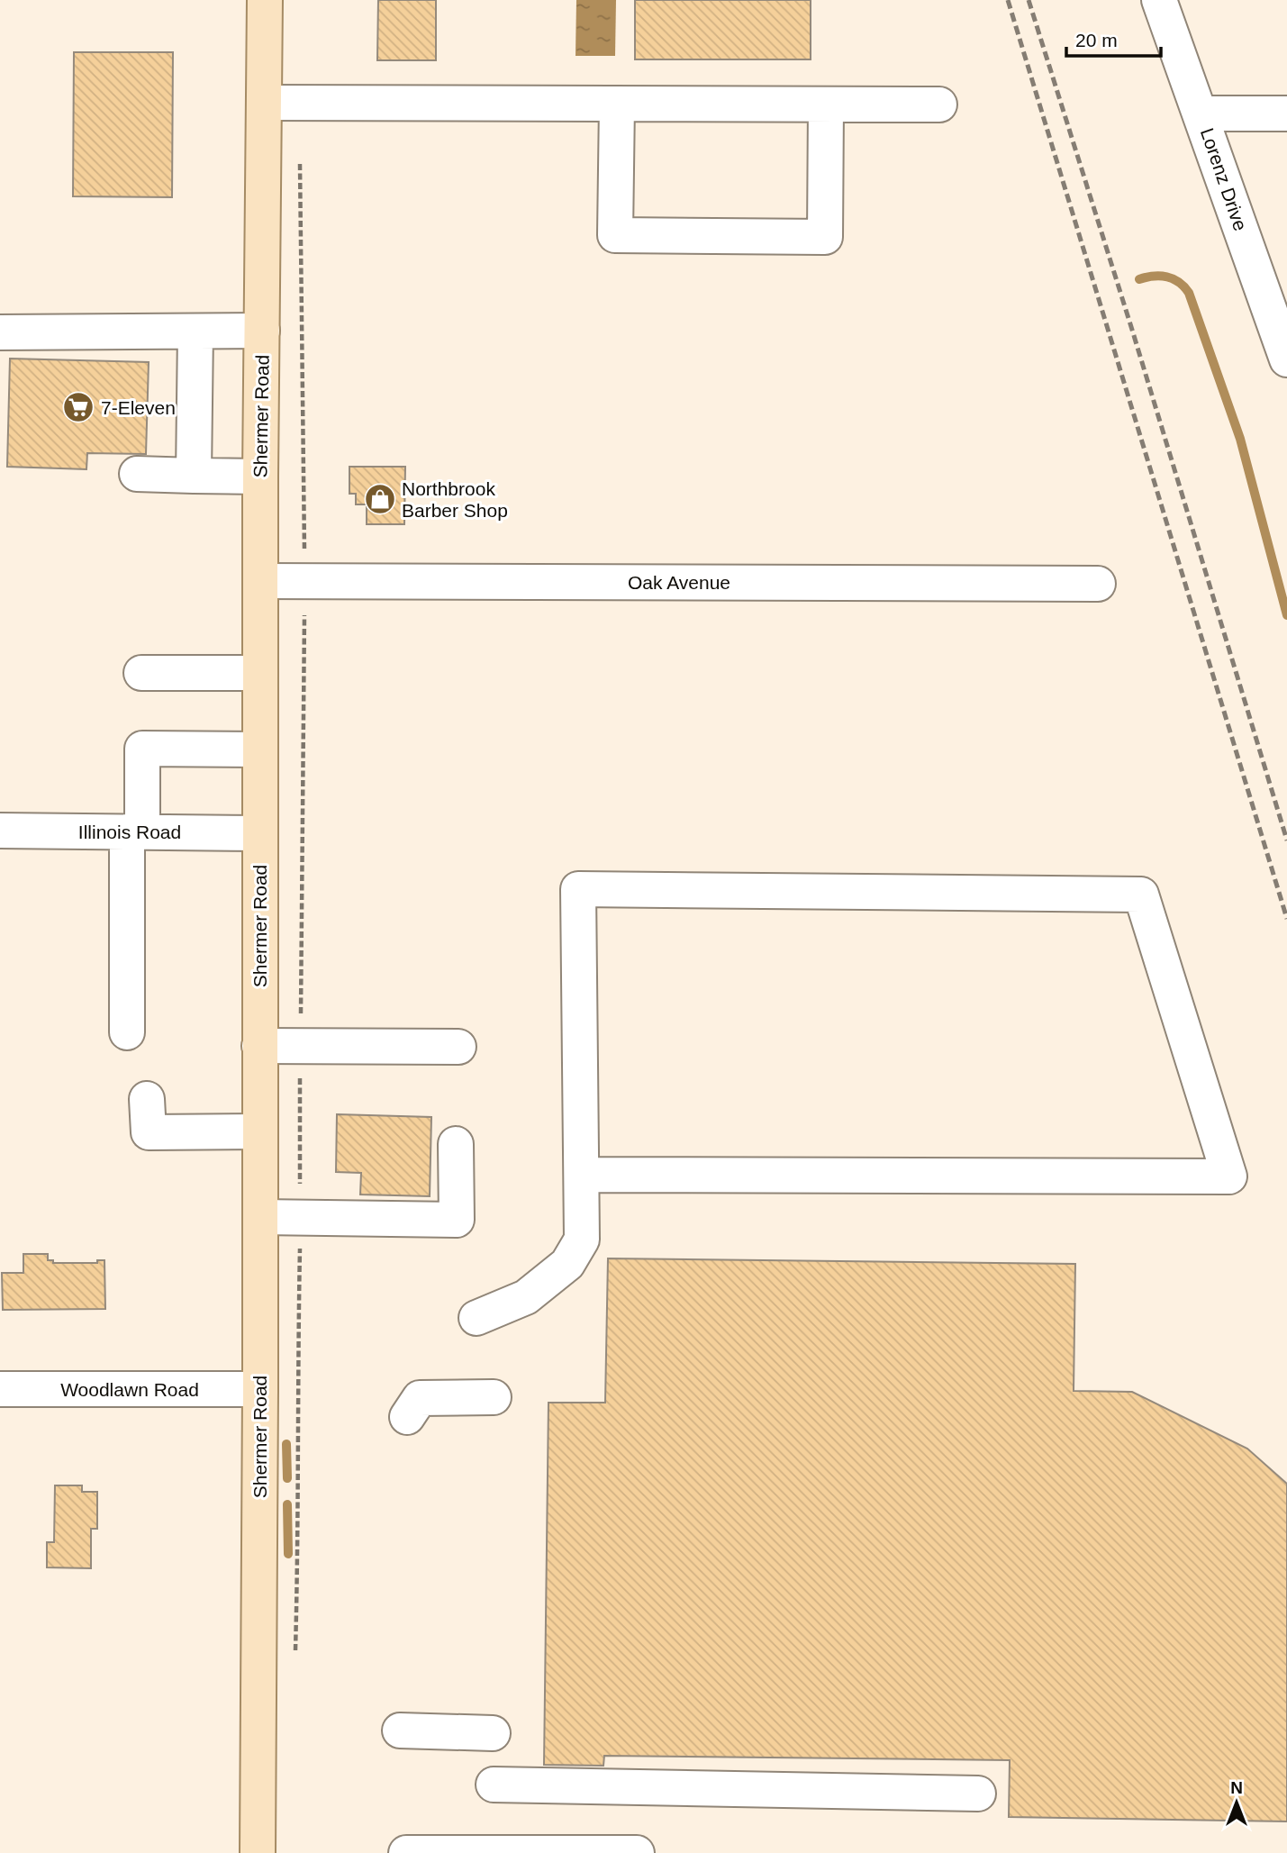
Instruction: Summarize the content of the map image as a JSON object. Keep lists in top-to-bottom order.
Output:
{
  "streets": {
    "main road": ["Shermer Road"],
    "street": [
      "Lorenz Drive",
      "Oak Avenue",
      "Illinois Road",
      "Woodlawn Road"
    ]
  },
  "crossings": [
    ["Shermer Road", "Oak Avenue"],
    ["Shermer Road", "Illinois Road"],
    ["Shermer Road", "Woodlawn Road"]
  ],
  "places": {
    "supermarket": ["7-Eleven"],
    "shop": ["Northbrook Barber Shop"]
  },
  "scale_bar": "20 m",
  "north": "top"
}
